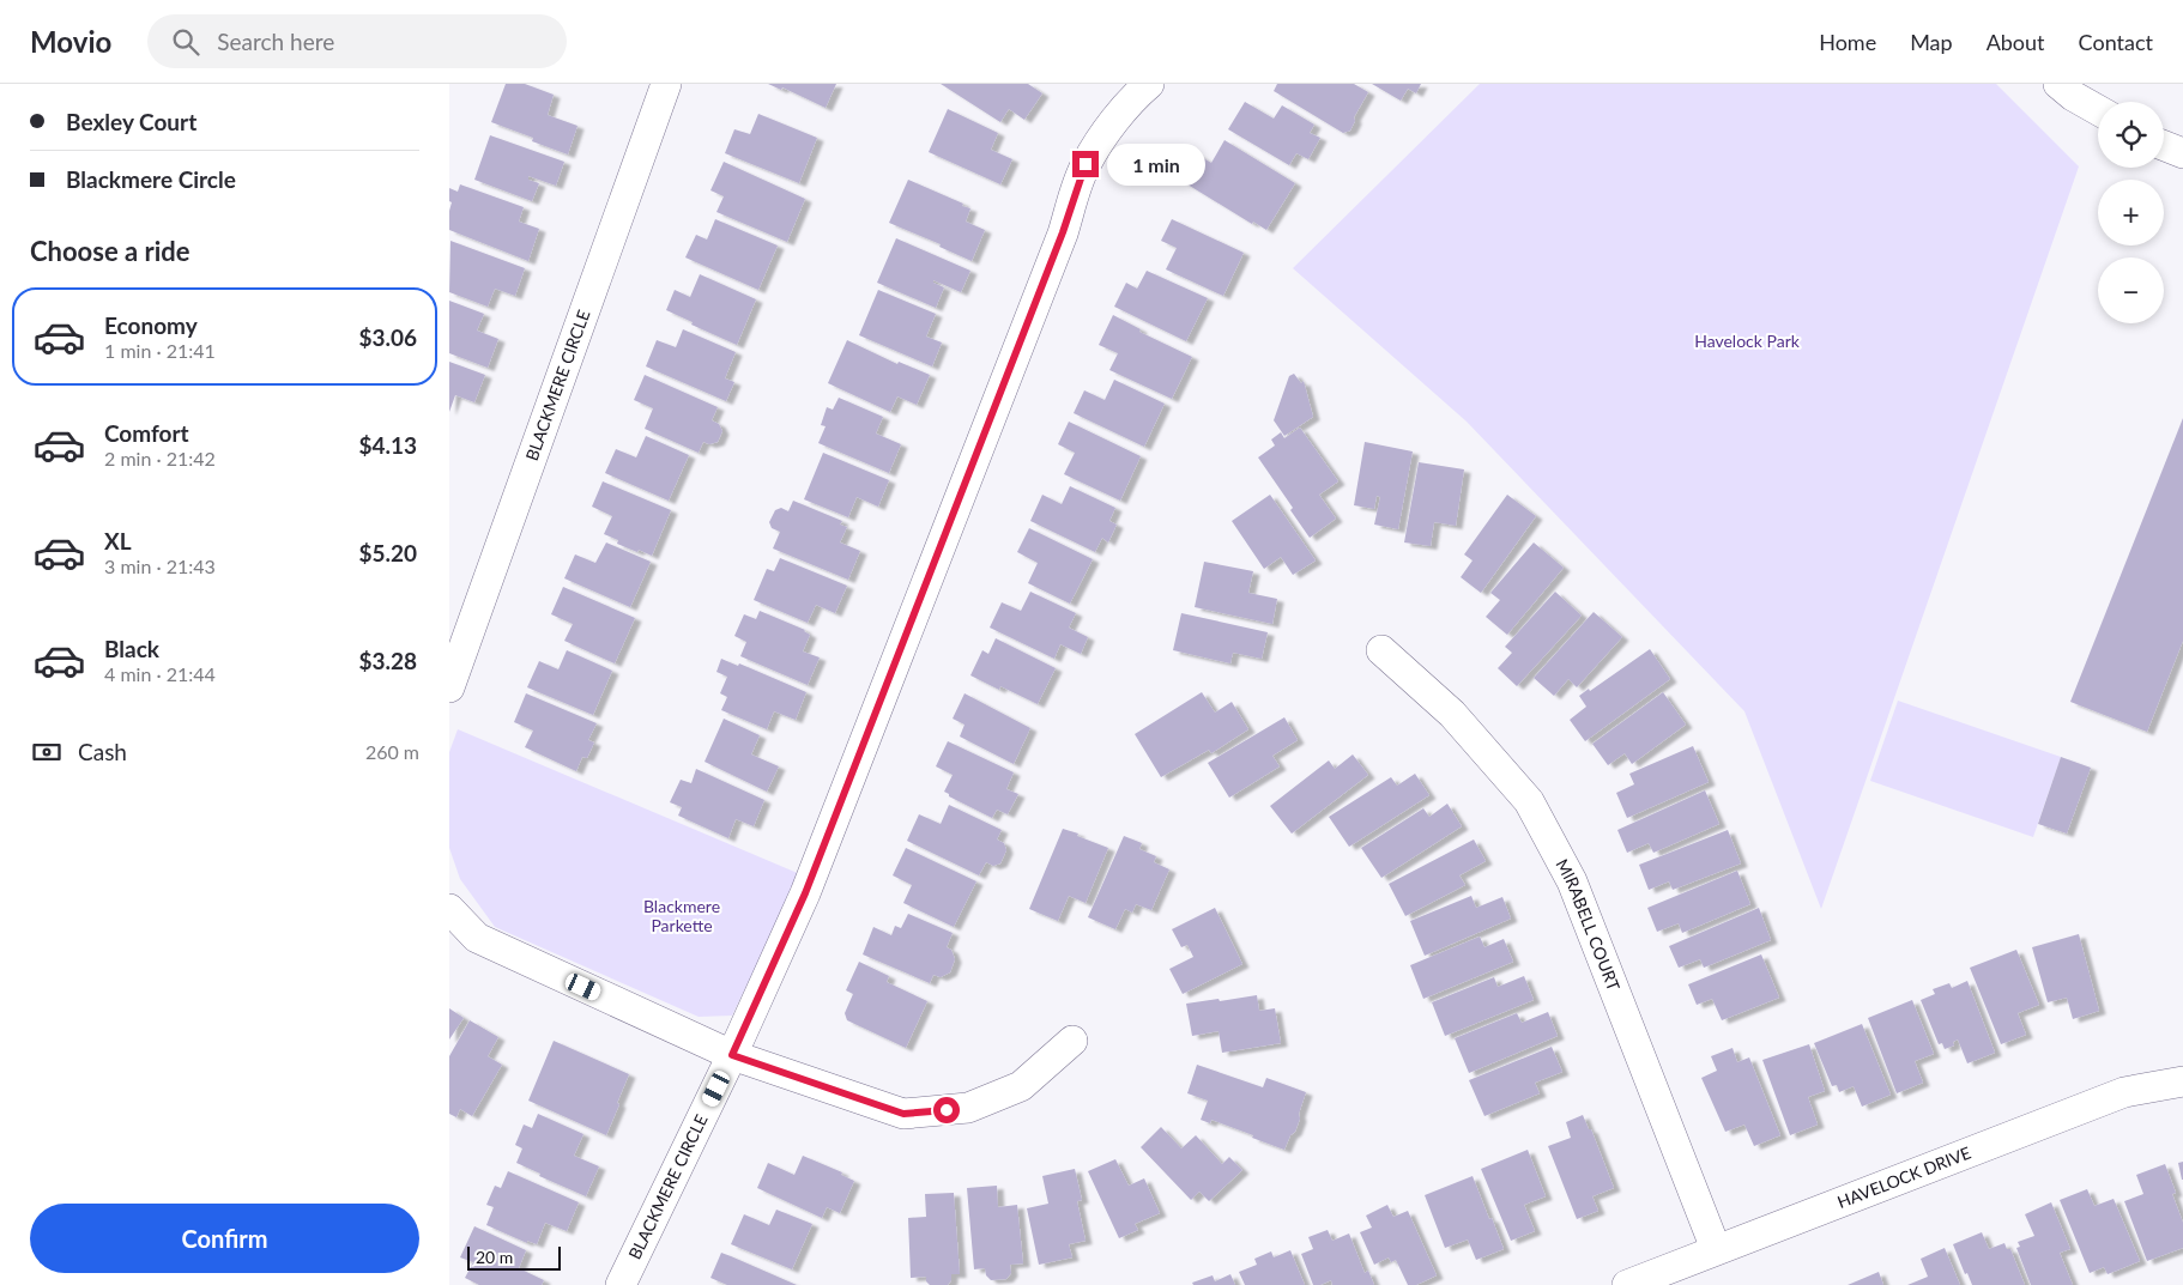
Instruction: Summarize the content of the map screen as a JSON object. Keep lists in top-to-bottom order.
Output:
{
  "streets": {
    "street": ["BLACKMERE CIRCLE", "MIRABELL COURT", "HAVELOCK DRIVE"]
  },
  "crossings": [
    ["MIRABELL COURT", "HAVELOCK DRIVE"]
  ],
  "parks": ["Havelock Park", "Blackmere Parkette"],
  "scale_bar": "20 m",
  "page": {
    "header": "Movio",
    "search": "Search here",
    "nav": [
      "Home",
      "Map",
      "About",
      "Contact"
    ],
    "banner": ["Bexley Court", "Blackmere Circle"],
    "map_buttons": ["+", "−"],
    "bubble": "1 min",
    "heading": "Choose a ride",
    "list": [
      {
        "name": "Economy",
        "note": "1 min · 21:41",
        "value": "$3.06"
      },
      {
        "name": "Comfort",
        "note": "2 min · 21:42",
        "value": "$4.13"
      },
      {
        "name": "XL",
        "note": "3 min · 21:43",
        "value": "$5.20"
      },
      {
        "name": "Black",
        "note": "4 min · 21:44",
        "value": "$3.28"
      }
    ],
    "pay": ["Cash", "260 m"],
    "buttons": "Confirm",
    "scale": "20 m"
  }
}
